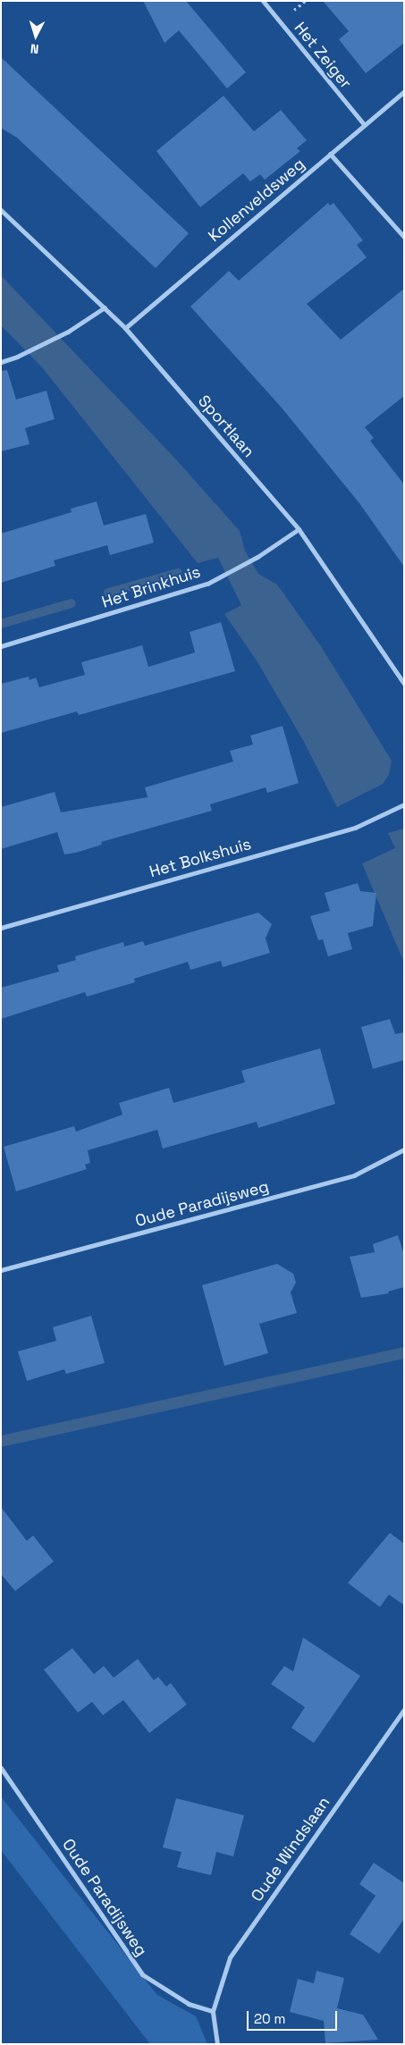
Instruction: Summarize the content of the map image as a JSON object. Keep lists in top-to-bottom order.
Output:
{
  "streets": {
    "street": [
      "Het Zeiger",
      "Kollenveldsweg",
      "Sportlaan",
      "Het Brinkhuis",
      "Het Bolkshuis",
      "Oude Paradijsweg",
      "Oude Windslaan"
    ]
  },
  "crossings": [
    ["Het Zeiger", "Kollenveldsweg"],
    ["Kollenveldsweg", "Sportlaan"],
    ["Sportlaan", "Het Brinkhuis"],
    ["Oude Paradijsweg", "Oude Windslaan"]
  ],
  "scale_bar": "20 m",
  "north": "bottom"
}
